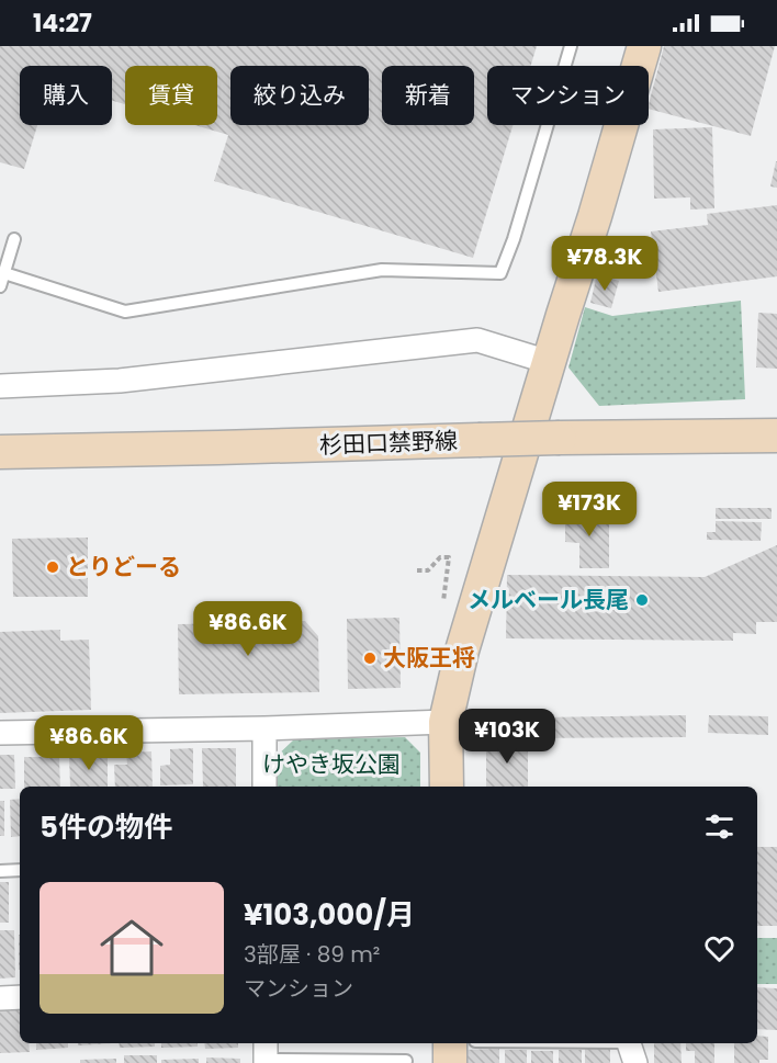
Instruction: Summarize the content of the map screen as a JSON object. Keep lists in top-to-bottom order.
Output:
{
  "streets": {
    "street": ["杉田口禁野線"]
  },
  "parks": ["けやき坂公園"],
  "places": ["とりどーる", "メルベール長尾", "大阪王将"],
  "page": {
    "status": "14:27",
    "chip": [
      "購入",
      "賃貸",
      "絞り込み",
      "新着",
      "マンション"
    ],
    "price": [
      "¥78.3K",
      "¥173K",
      "¥86.6K",
      "¥103K",
      "¥86.6K"
    ],
    "heading": "5件の物件",
    "list": [
      {
        "name": "¥103,000/月",
        "note": "3部屋 · 89 m² · マンション"
      }
    ]
  }
}
